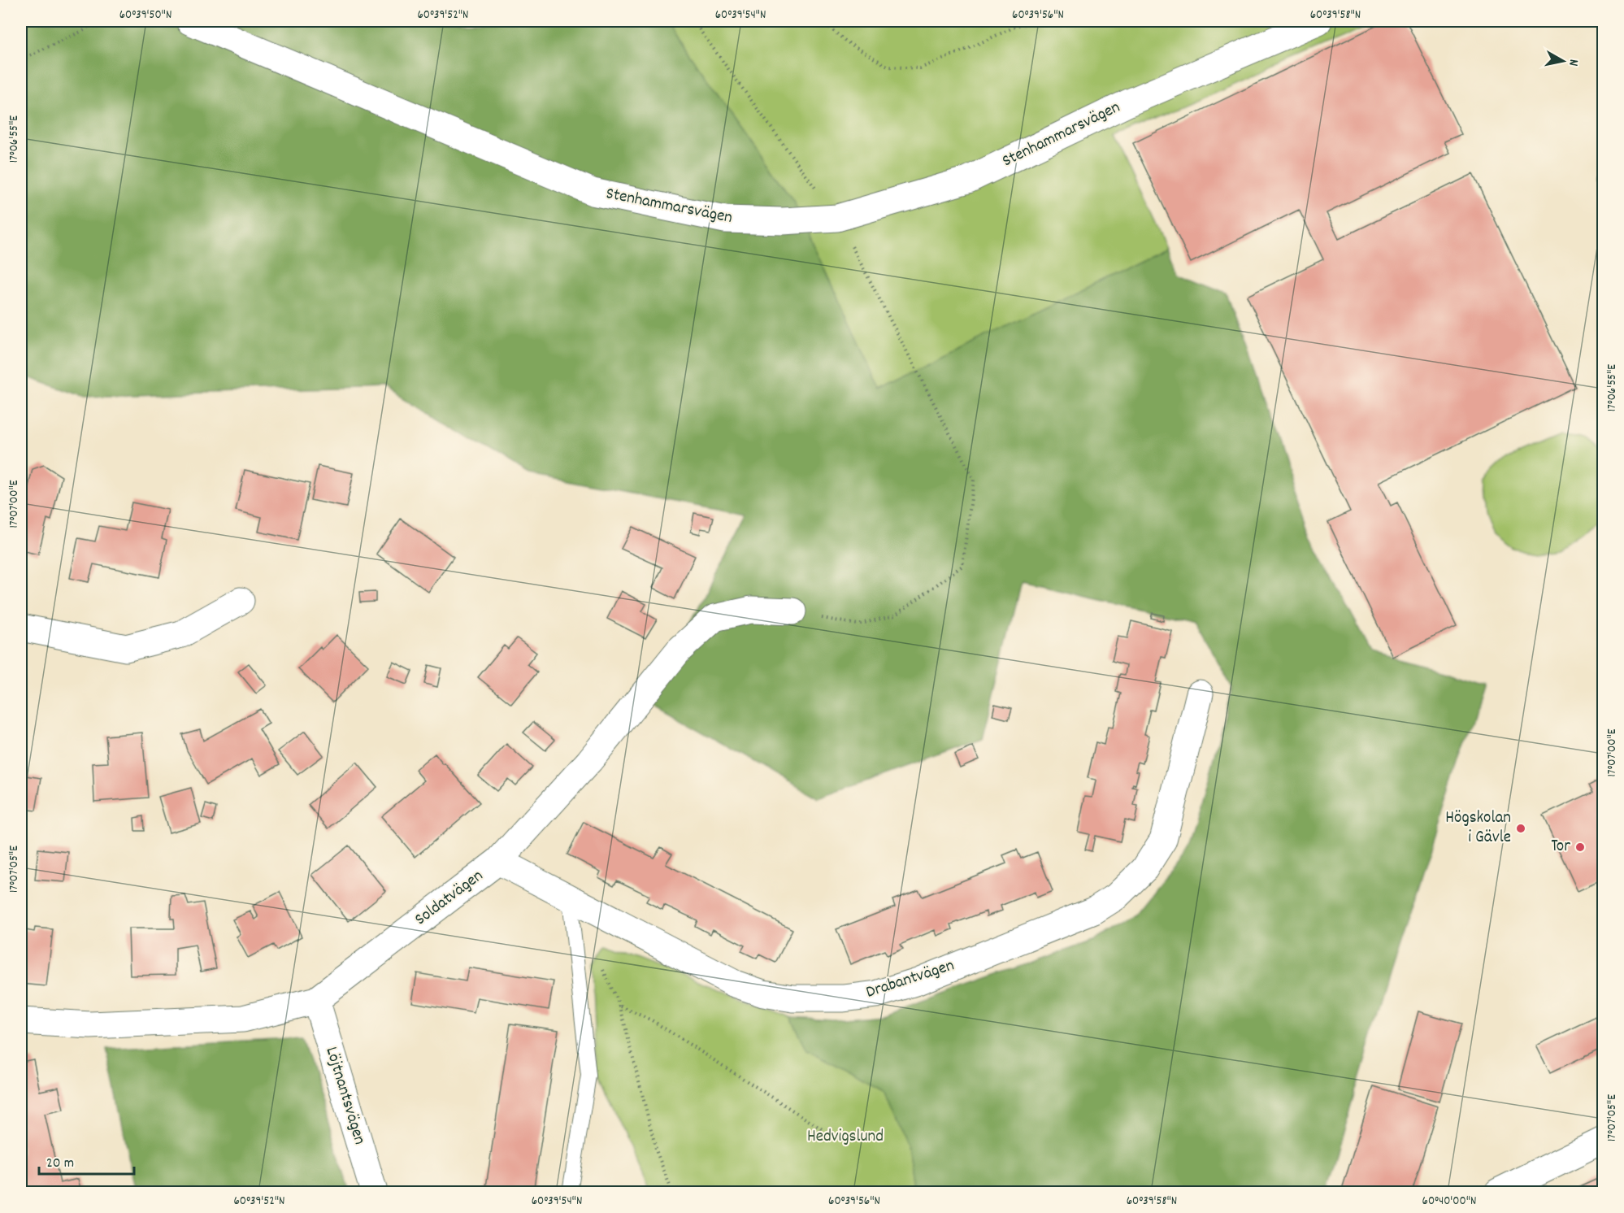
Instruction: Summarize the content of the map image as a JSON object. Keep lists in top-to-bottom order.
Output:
{
  "streets": {
    "street": [
      "Stenhammarsvägen",
      "Soldatvägen",
      "Drabantvägen",
      "Löjtnantsvägen"
    ]
  },
  "crossings": [
    ["Soldatvägen", "Drabantvägen"],
    ["Soldatvägen", "Löjtnantsvägen"]
  ],
  "parks": ["Hedvigslund"],
  "places": ["Högskolan i Gävle", "Tor"],
  "scale_bar": "20 m",
  "north": "right",
  "coordinates": [
    "60°39'50\"N",
    "60°39'52\"N",
    "60°39'54\"N",
    "60°39'56\"N",
    "60°39'58\"N",
    "17°06'55\"E",
    "17°07'00\"E",
    "17°07'05\"E",
    "60°40'00\"N"
  ]
}
